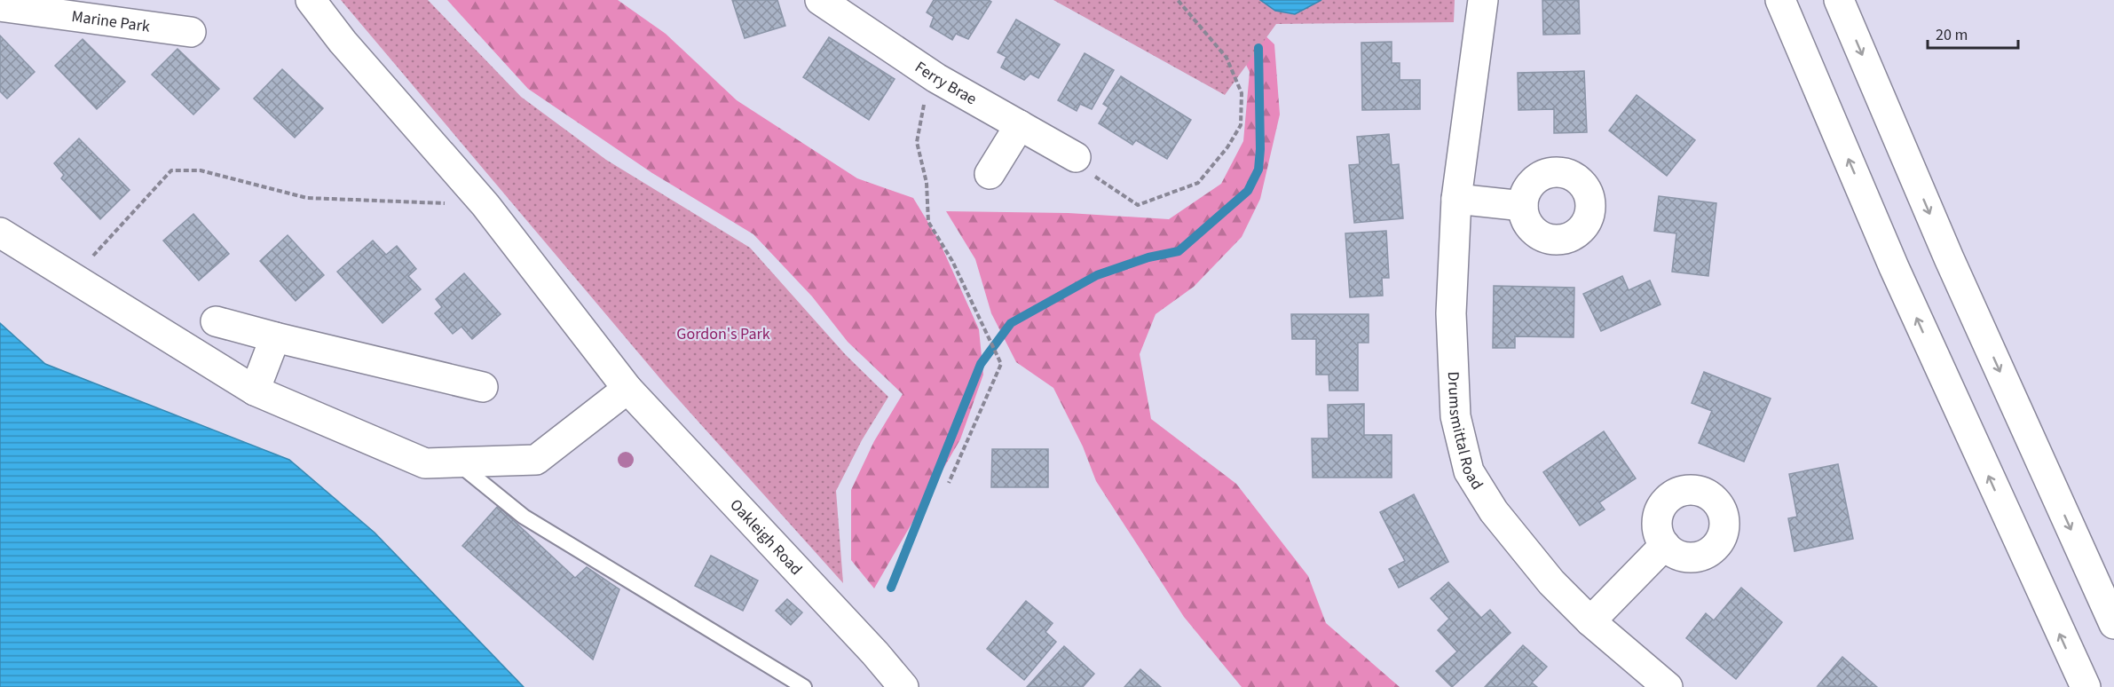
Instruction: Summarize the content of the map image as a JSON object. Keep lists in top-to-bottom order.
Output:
{
  "streets": {
    "main road": [
      "Marine Park",
      "Ferry Brae",
      "Drumsmittal Road",
      "Oakleigh Road"
    ]
  },
  "parks": ["Gordon's Park"],
  "scale_bar": "20 m"
}
